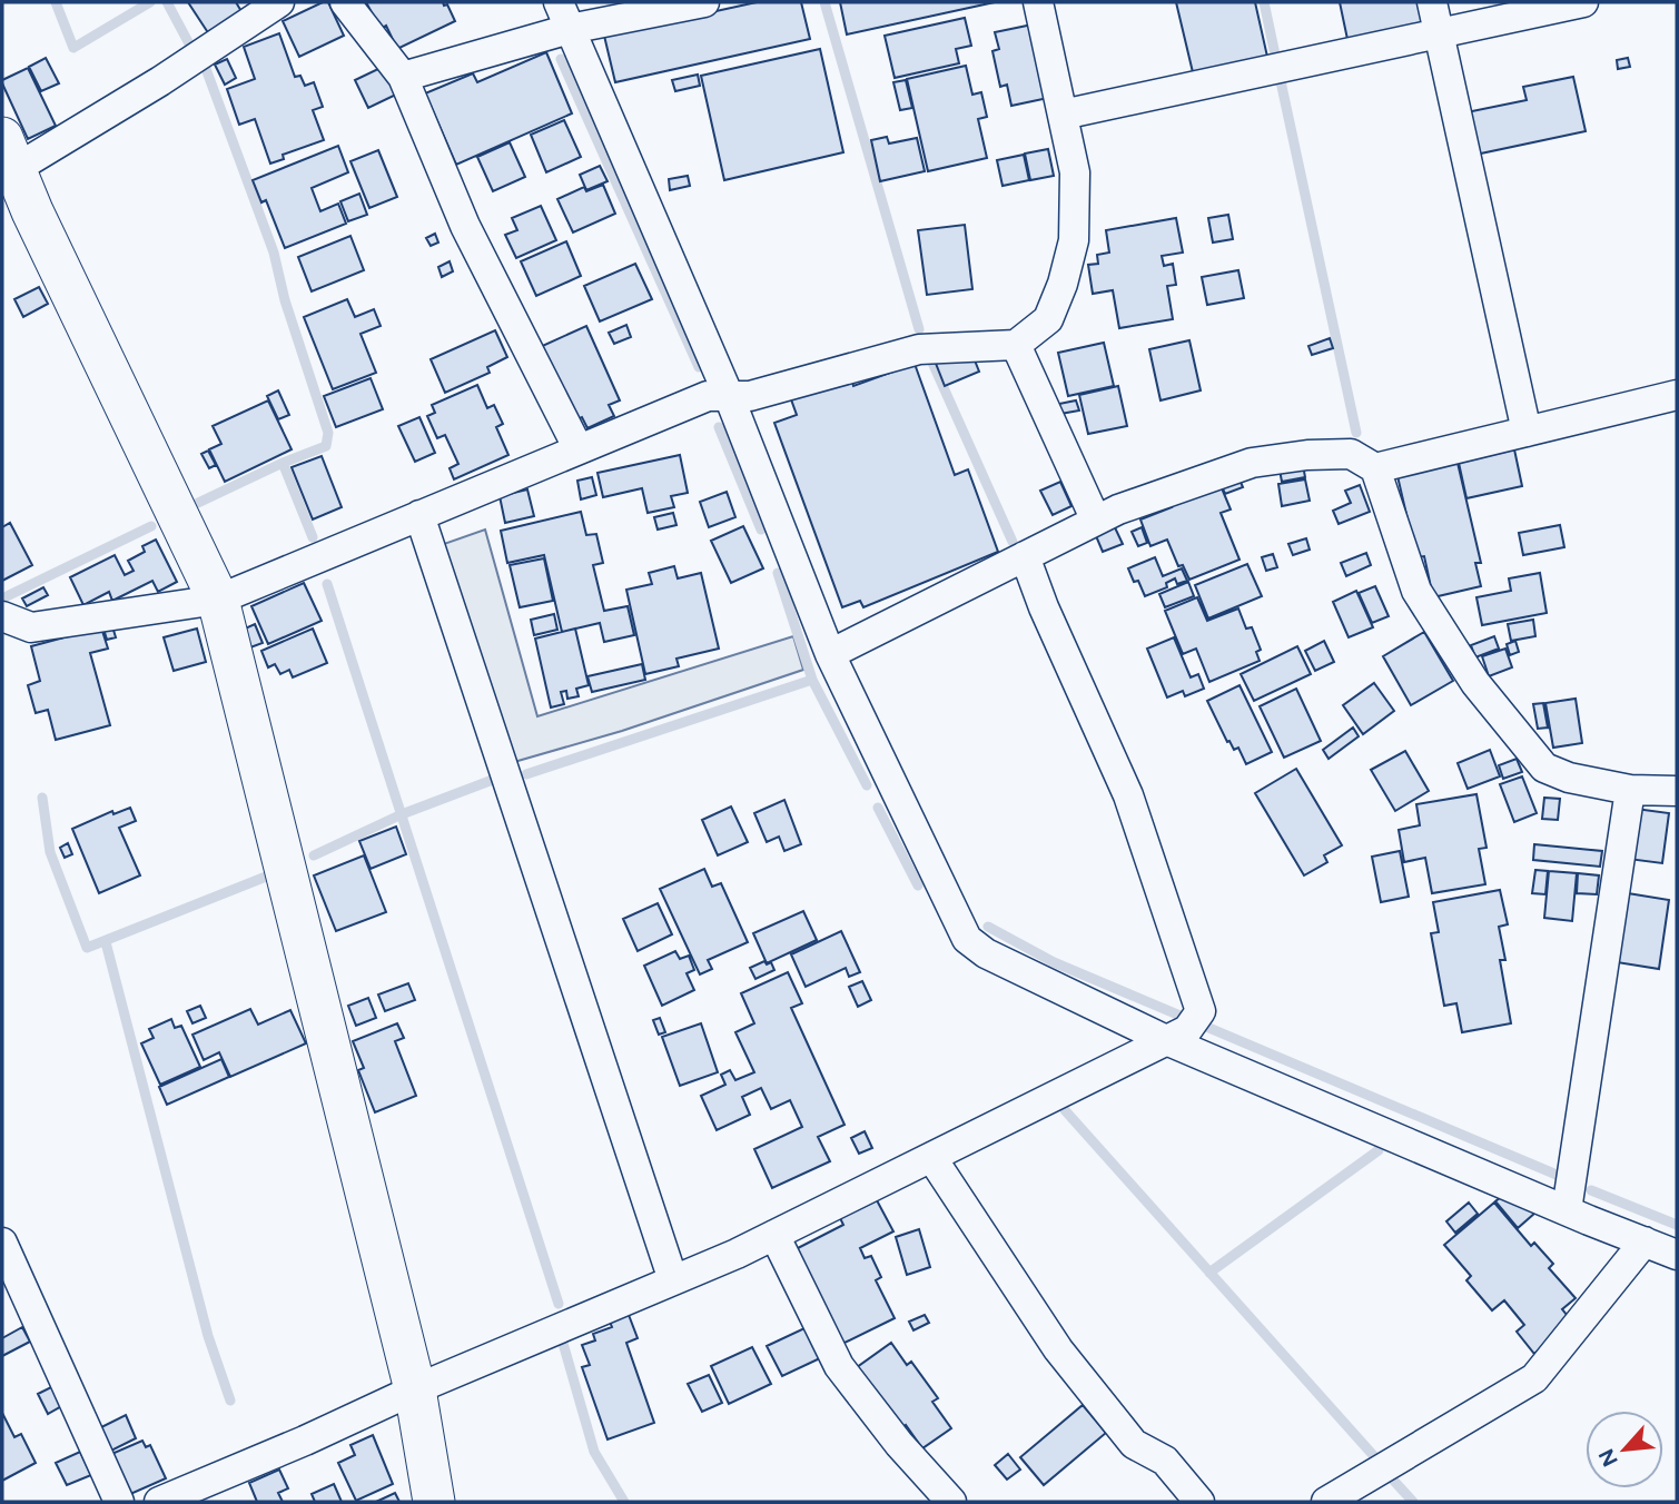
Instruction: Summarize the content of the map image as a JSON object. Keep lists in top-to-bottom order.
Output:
{
  "north": "bottom left"
}
